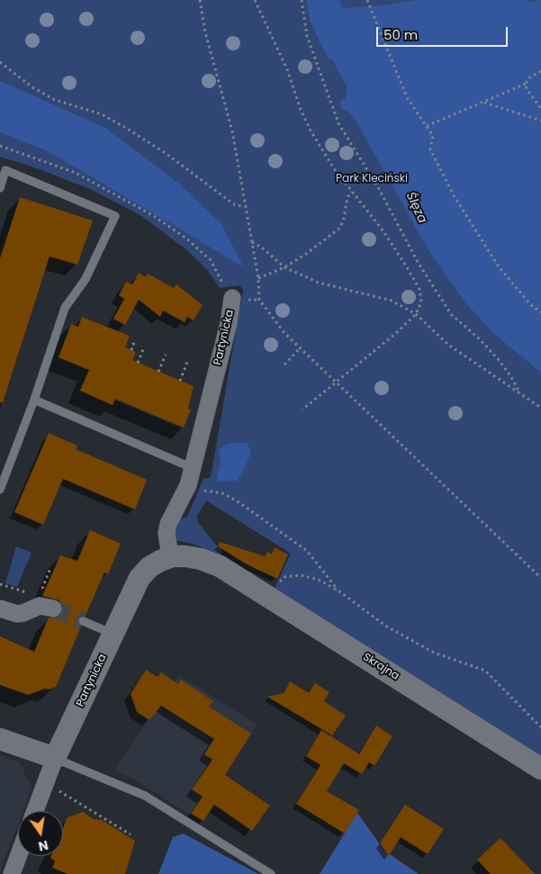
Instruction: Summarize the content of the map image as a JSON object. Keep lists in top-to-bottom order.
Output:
{
  "streets": {
    "street": ["Partynicka", "Skrajna"]
  },
  "crossings": [
    ["Partynicka", "Skrajna"]
  ],
  "water": ["Ślęza"],
  "parks": ["Park Kleciński"],
  "scale_bar": "50 m",
  "north": "bottom"
}
